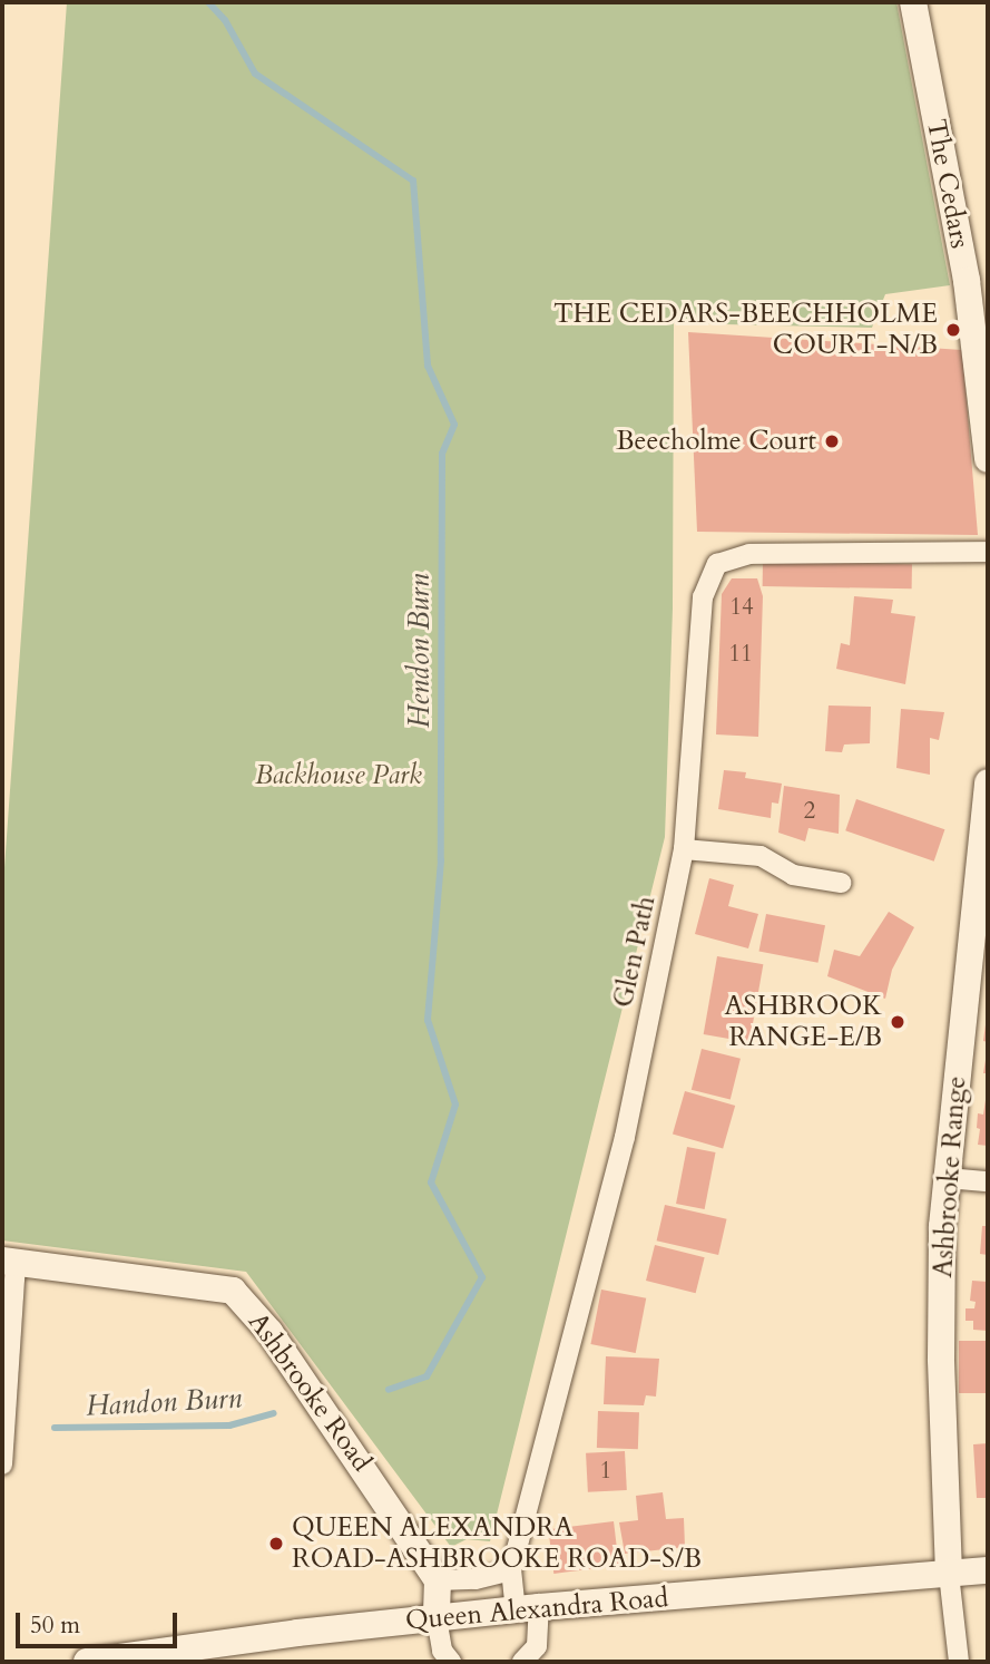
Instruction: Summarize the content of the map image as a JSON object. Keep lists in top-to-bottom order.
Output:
{
  "streets": {
    "street": [
      "The Cedars",
      "Glen Path",
      "Ashbrooke Range",
      "Ashbrooke Road",
      "Queen Alexandra Road"
    ]
  },
  "crossings": [
    ["Glen Path", "Queen Alexandra Road"],
    ["Ashbrooke Range", "Queen Alexandra Road"]
  ],
  "water": ["Hendon Burn", "Handon Burn"],
  "parks": ["Backhouse Park"],
  "places": [
    "THE CEDARS-BEECHHOLME COURT-N/B",
    "Beecholme Court",
    "ASHBROOK RANGE-E/B",
    "QUEEN ALEXANDRA ROAD-ASHBROOKE ROAD-S/B"
  ],
  "house_numbers": [
    "14",
    "11",
    "2",
    "1"
  ],
  "scale_bar": "50 m"
}
